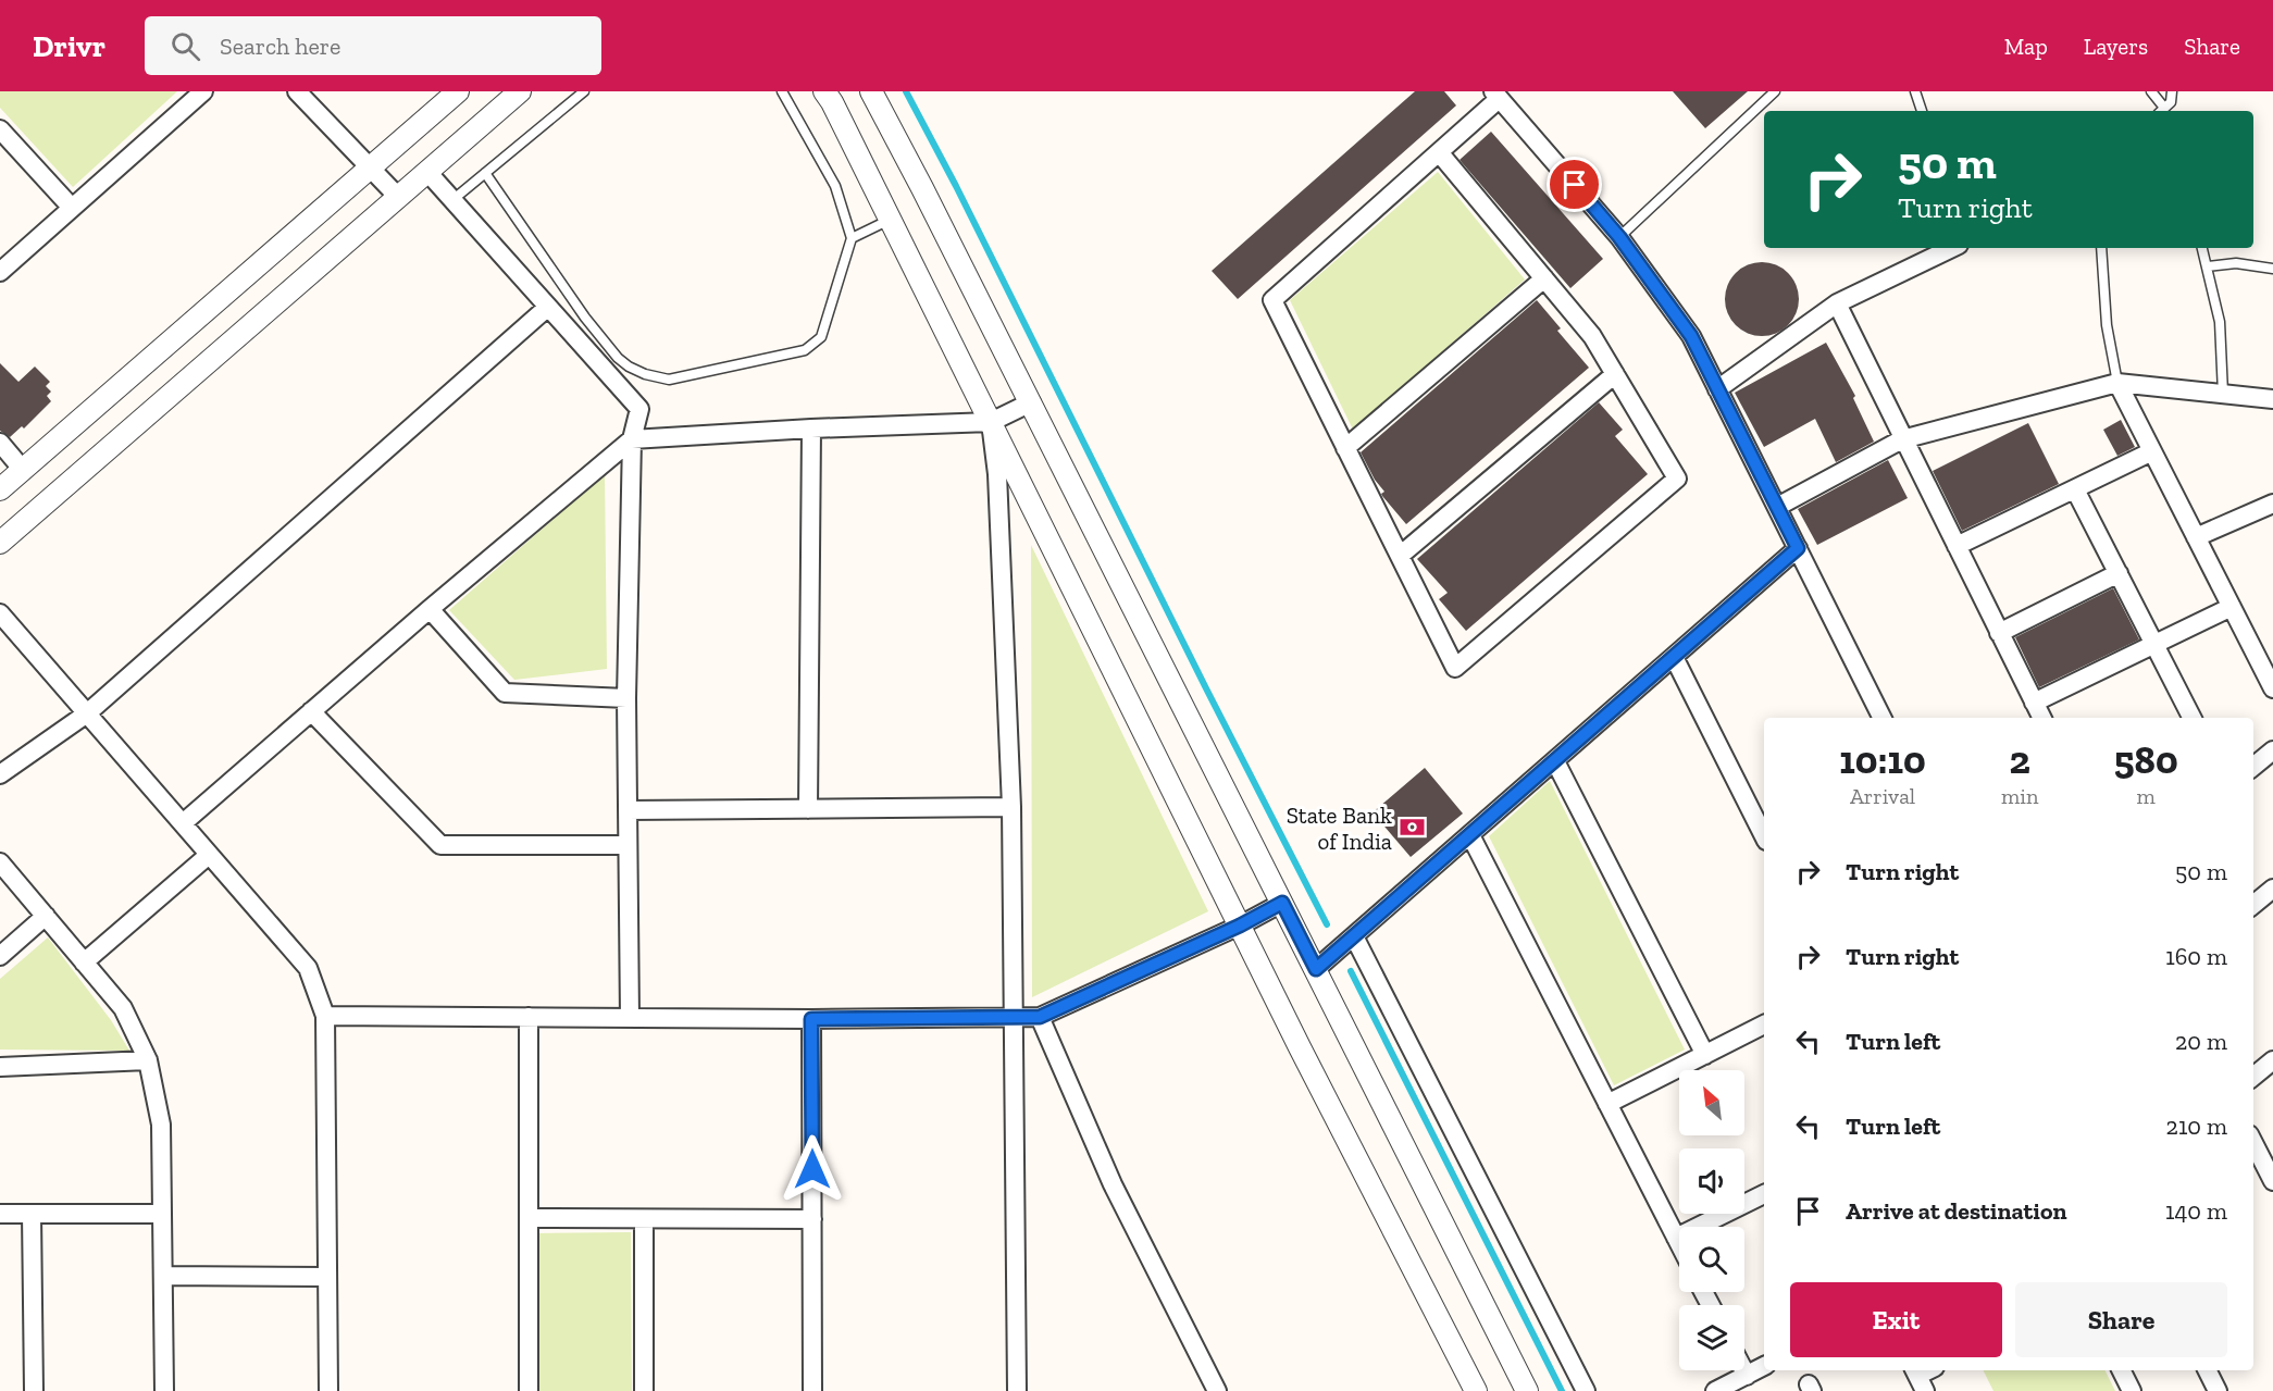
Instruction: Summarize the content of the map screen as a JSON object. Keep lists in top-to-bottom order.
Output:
{
  "places": {
    "bank": ["State Bank of India"]
  },
  "north": "top left",
  "page": {
    "header": "Drivr",
    "search": "Search here",
    "nav": ["Map", "Layers", "Share"],
    "turn": ["50 m", "Turn right"],
    "eta": [
      "10:10",
      "Arrival",
      "2",
      "min",
      "580",
      "m"
    ],
    "list": [
      {
        "name": "Turn right",
        "value": "50 m"
      },
      {
        "name": "Turn right",
        "value": "160 m"
      },
      {
        "name": "Turn left",
        "value": "20 m"
      },
      {
        "name": "Turn left",
        "value": "210 m"
      },
      {
        "name": "Arrive at destination",
        "value": "140 m"
      }
    ],
    "buttons": ["Exit", "Share"]
  }
}
